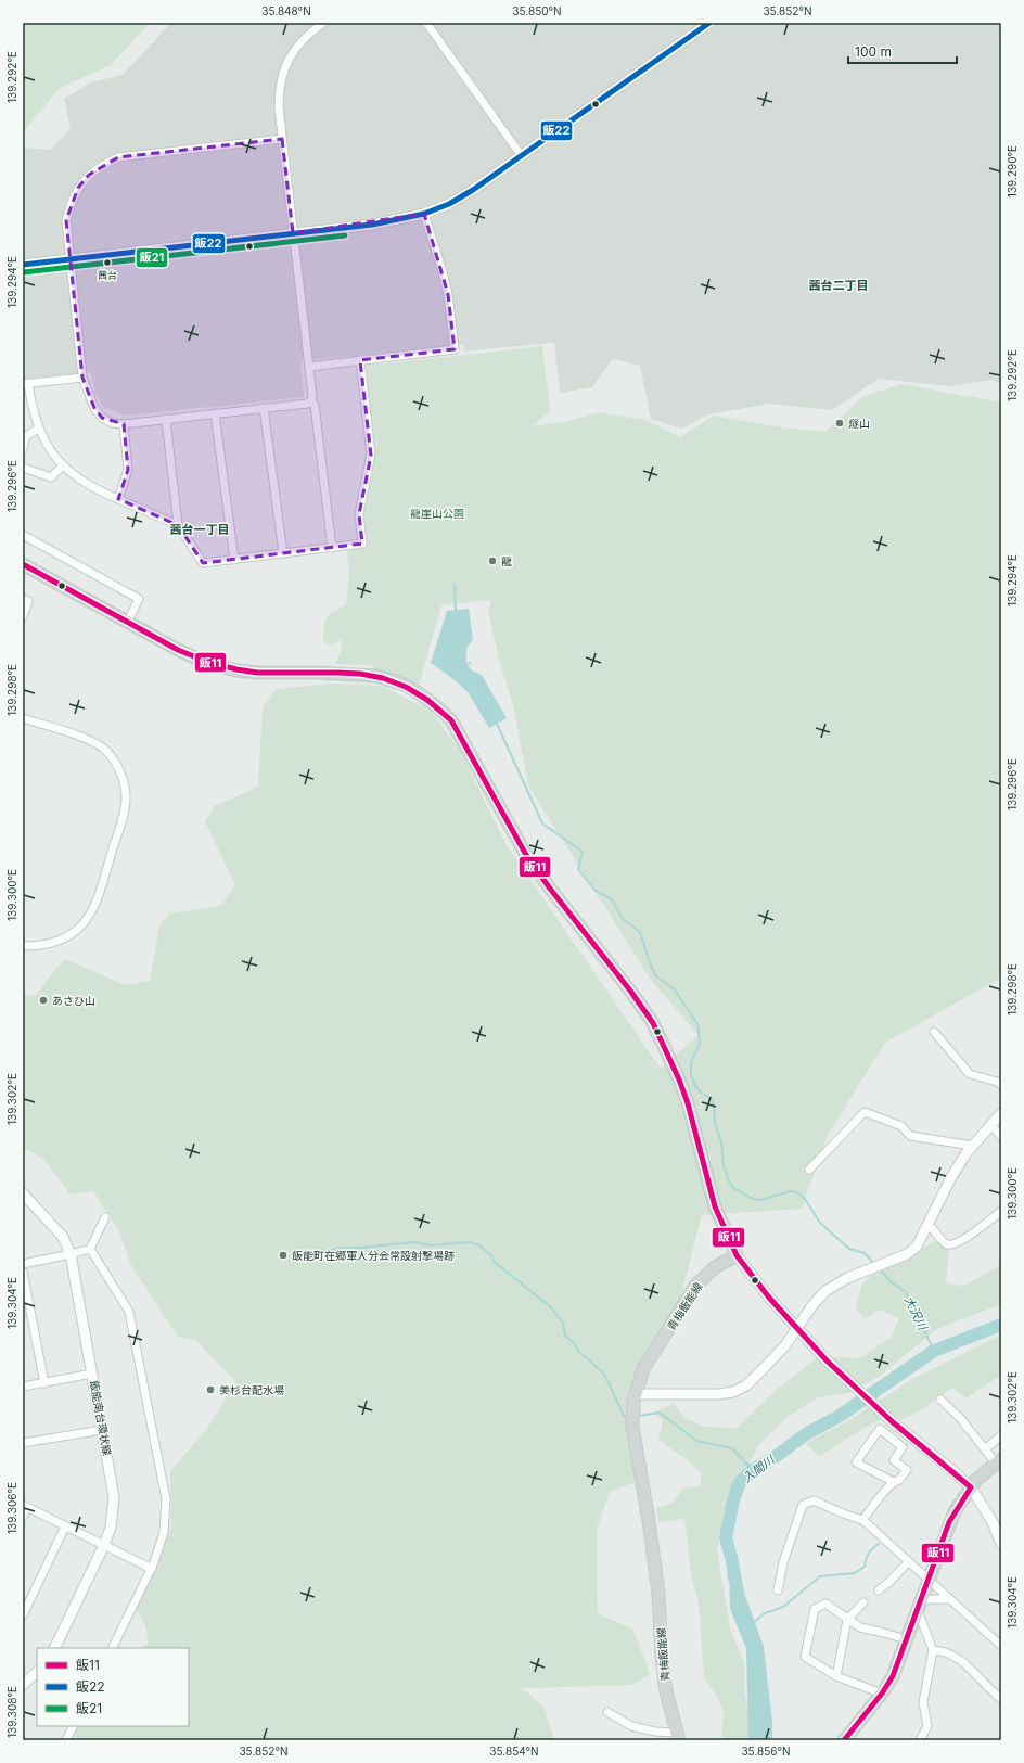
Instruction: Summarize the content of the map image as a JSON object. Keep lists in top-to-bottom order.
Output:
{
  "streets": {
    "main road": ["青梅飯能線"],
    "street": ["飯能南台環状線"]
  },
  "districts": ["茜台二丁目", "茜台一丁目"],
  "water": ["大沢川", "入間川"],
  "parks": ["龍崖山公園"],
  "places": [
    "茜台",
    "燧山",
    "龍",
    "あさひ山",
    "飯能町在郷軍人分会常設射撃場跡",
    "美杉台配水場"
  ],
  "lines": ["transit line 飯22", "transit line 飯21", "transit line 飯11"],
  "legend": ["飯11", "飯22", "飯21"],
  "scale_bar": "100 m",
  "coordinates": [
    "35.848°N",
    "35.850°N",
    "35.852°N",
    "139.292°E",
    "139.290°E",
    "139.294°E",
    "139.296°E",
    "139.298°E",
    "139.300°E",
    "139.302°E",
    "139.304°E",
    "139.306°E",
    "139.308°E",
    "35.854°N",
    "35.856°N"
  ]
}
